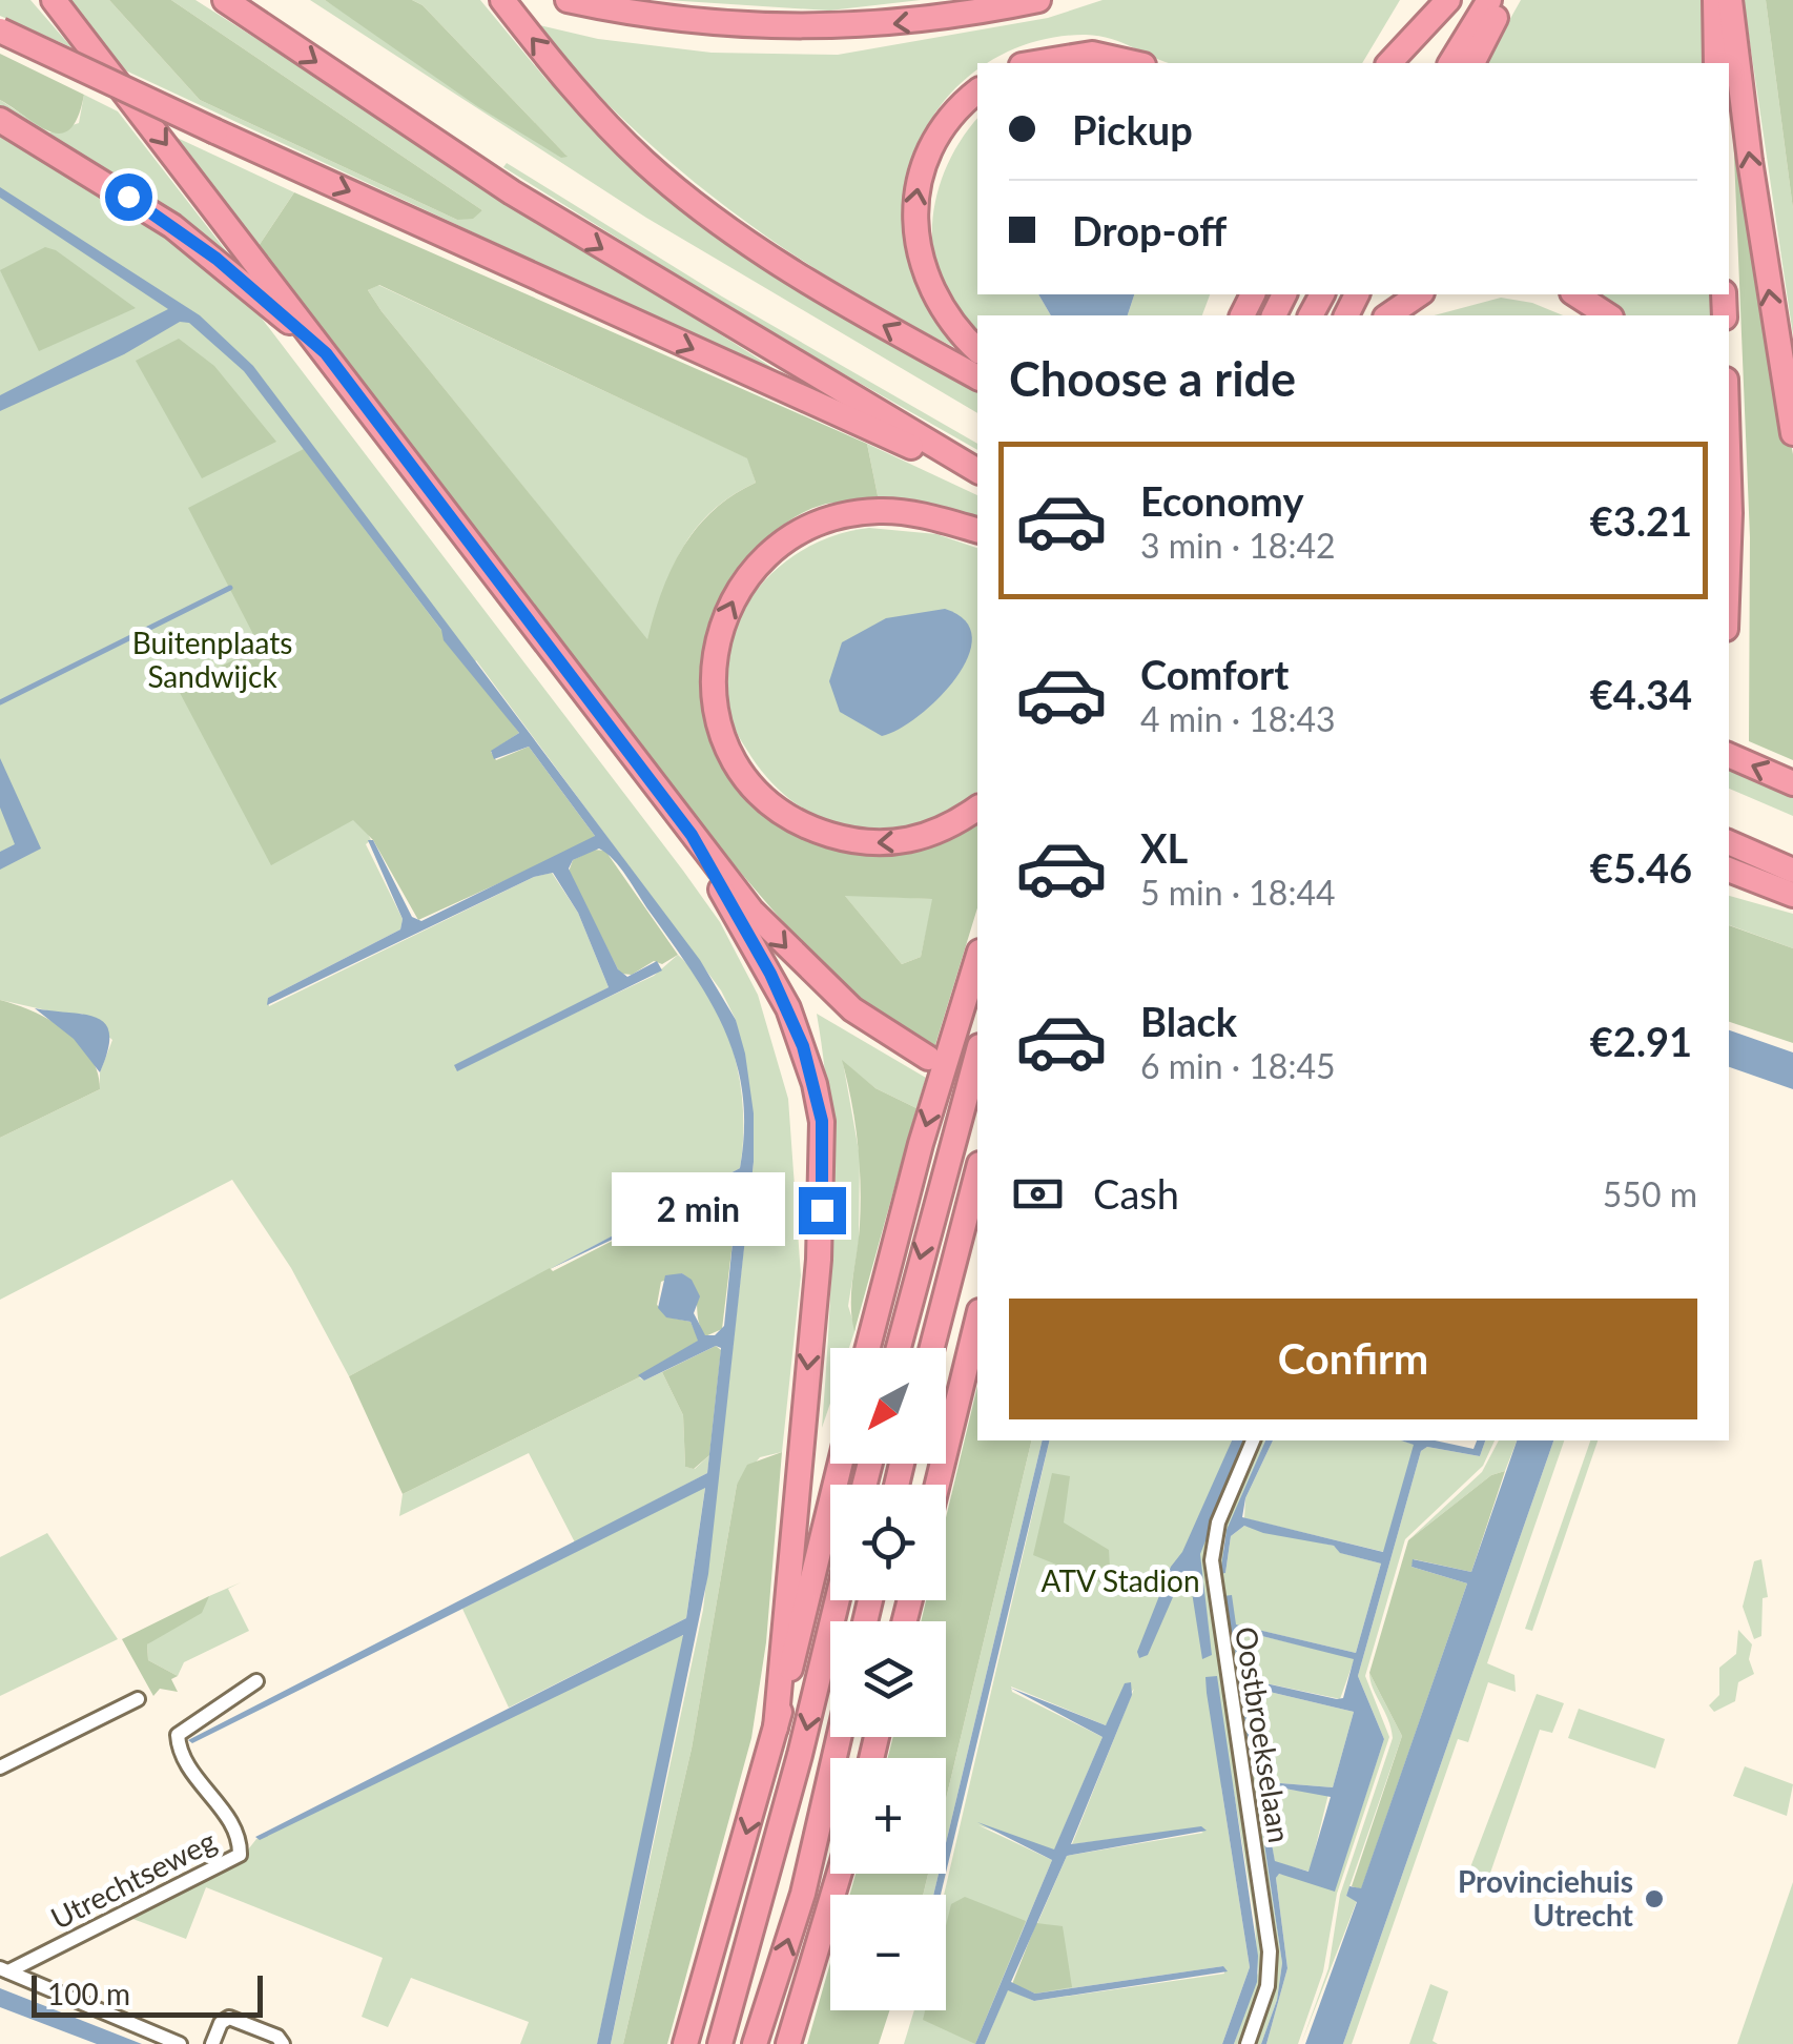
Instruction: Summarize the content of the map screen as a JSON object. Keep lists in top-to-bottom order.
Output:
{
  "streets": {
    "street": ["Oostbroekselaan", "Utrechtseweg"]
  },
  "parks": ["Buitenplaats Sandwijck", "ATV Stadion"],
  "places": ["Provinciehuis Utrecht"],
  "scale_bar": "100 m",
  "north": "bottom left",
  "page": {
    "banner": ["Pickup", "Drop-off"],
    "heading": "Choose a ride",
    "list": [
      {
        "name": "Economy",
        "note": "3 min · 18:42",
        "value": "€3.21"
      },
      {
        "name": "Comfort",
        "note": "4 min · 18:43",
        "value": "€4.34"
      },
      {
        "name": "XL",
        "note": "5 min · 18:44",
        "value": "€5.46"
      },
      {
        "name": "Black",
        "note": "6 min · 18:45",
        "value": "€2.91"
      }
    ],
    "pay": ["Cash", "550 m"],
    "bubble": "2 min",
    "buttons": "Confirm",
    "map_buttons": ["+", "−"],
    "scale": "100 m"
  }
}
